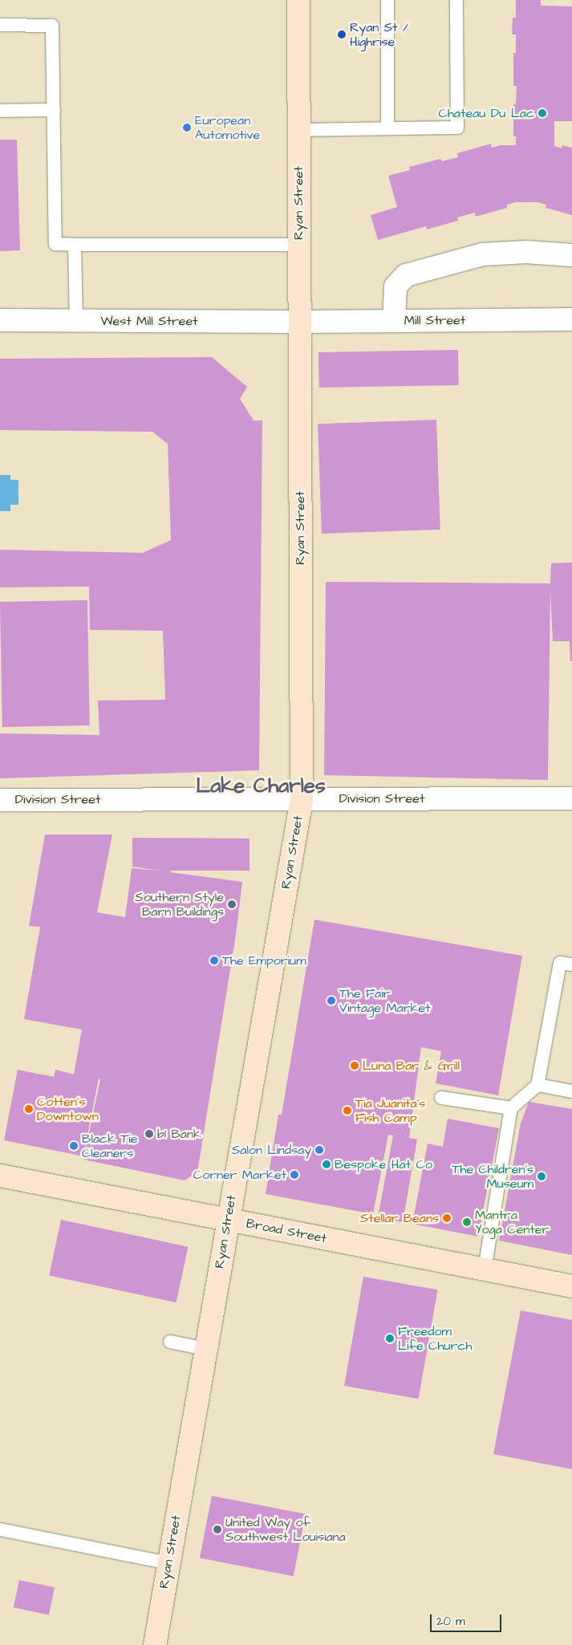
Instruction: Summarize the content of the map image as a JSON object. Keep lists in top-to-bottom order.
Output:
{
  "streets": {
    "main road": ["Ryan Street", "Broad Street"],
    "street": ["Mill Street", "West Mill Street", "Division Street"]
  },
  "crossings": [
    ["Ryan Street", "Mill Street"],
    ["Ryan Street", "West Mill Street"],
    ["Ryan Street", "Division Street"],
    ["Ryan Street", "Broad Street"],
    ["Mill Street", "West Mill Street"]
  ],
  "districts": ["Lake Charles"],
  "places": [
    "Ryan St / Highrise",
    "Chateau Du Lac",
    "European Automotive",
    "Southern Style Barn Buildings",
    "The Emporium",
    "The Fair Vintage Market",
    "Luna Bar & Grill",
    "Cotten's Downtown",
    "Tia Juanita's Fish Camp",
    "b1 Bank",
    "Black Tie Cleaners",
    "Salon Lindsay",
    "Bespoke Hat Co",
    "Corner Market",
    "The Children's Museum",
    "Stellar Beans",
    "Mantra Yoga Center",
    "Freedom Life Church",
    "United Way of Southwest Louisiana"
  ],
  "scale_bar": "20 m"
}
